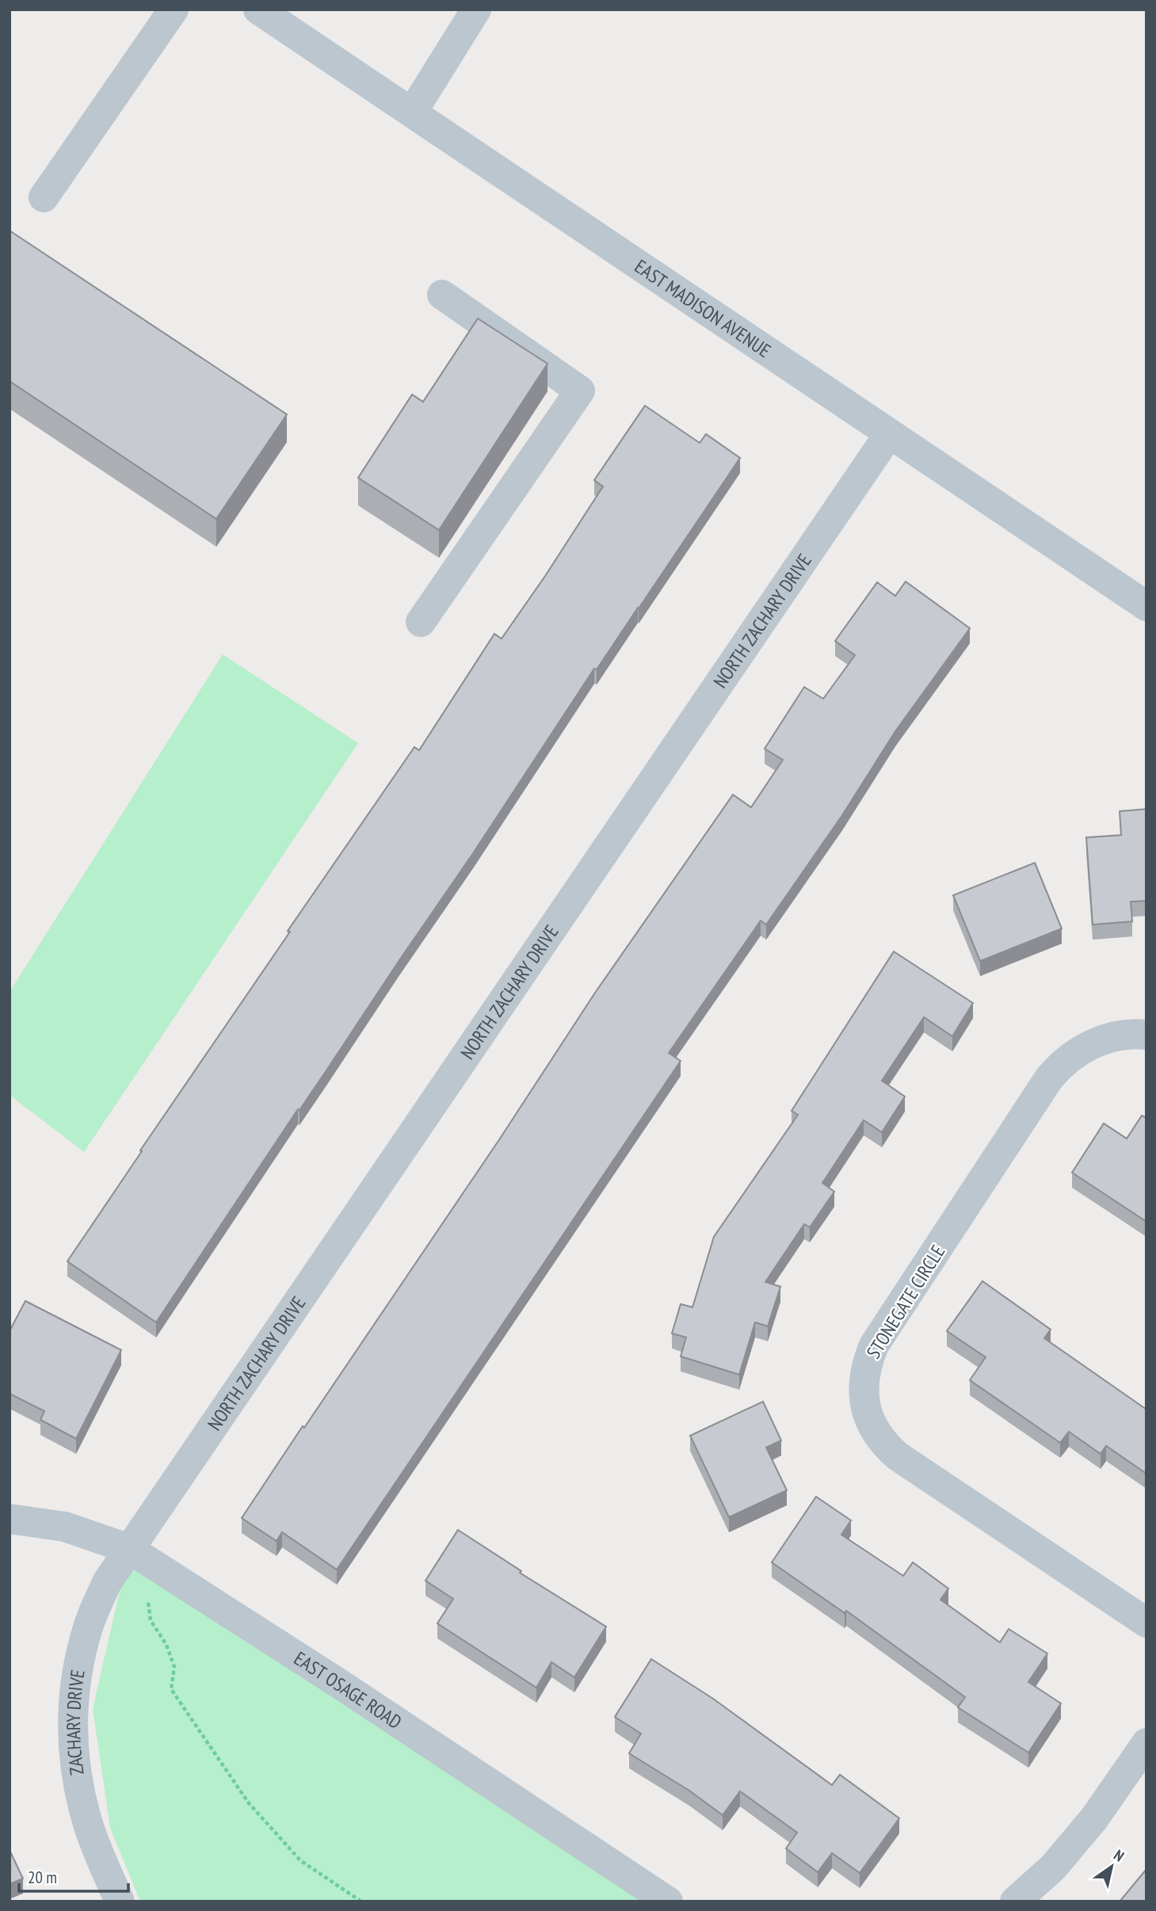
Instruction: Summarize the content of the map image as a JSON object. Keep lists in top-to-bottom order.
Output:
{
  "streets": {
    "street": [
      "EAST MADISON AVENUE",
      "NORTH ZACHARY DRIVE",
      "STONEGATE CIRCLE",
      "EAST OSAGE ROAD",
      "ZACHARY DRIVE"
    ]
  },
  "crossings": [
    ["EAST MADISON AVENUE", "NORTH ZACHARY DRIVE"],
    ["NORTH ZACHARY DRIVE", "EAST OSAGE ROAD"],
    ["NORTH ZACHARY DRIVE", "ZACHARY DRIVE"],
    ["EAST OSAGE ROAD", "ZACHARY DRIVE"]
  ],
  "scale_bar": "20 m",
  "north": "top right"
}
